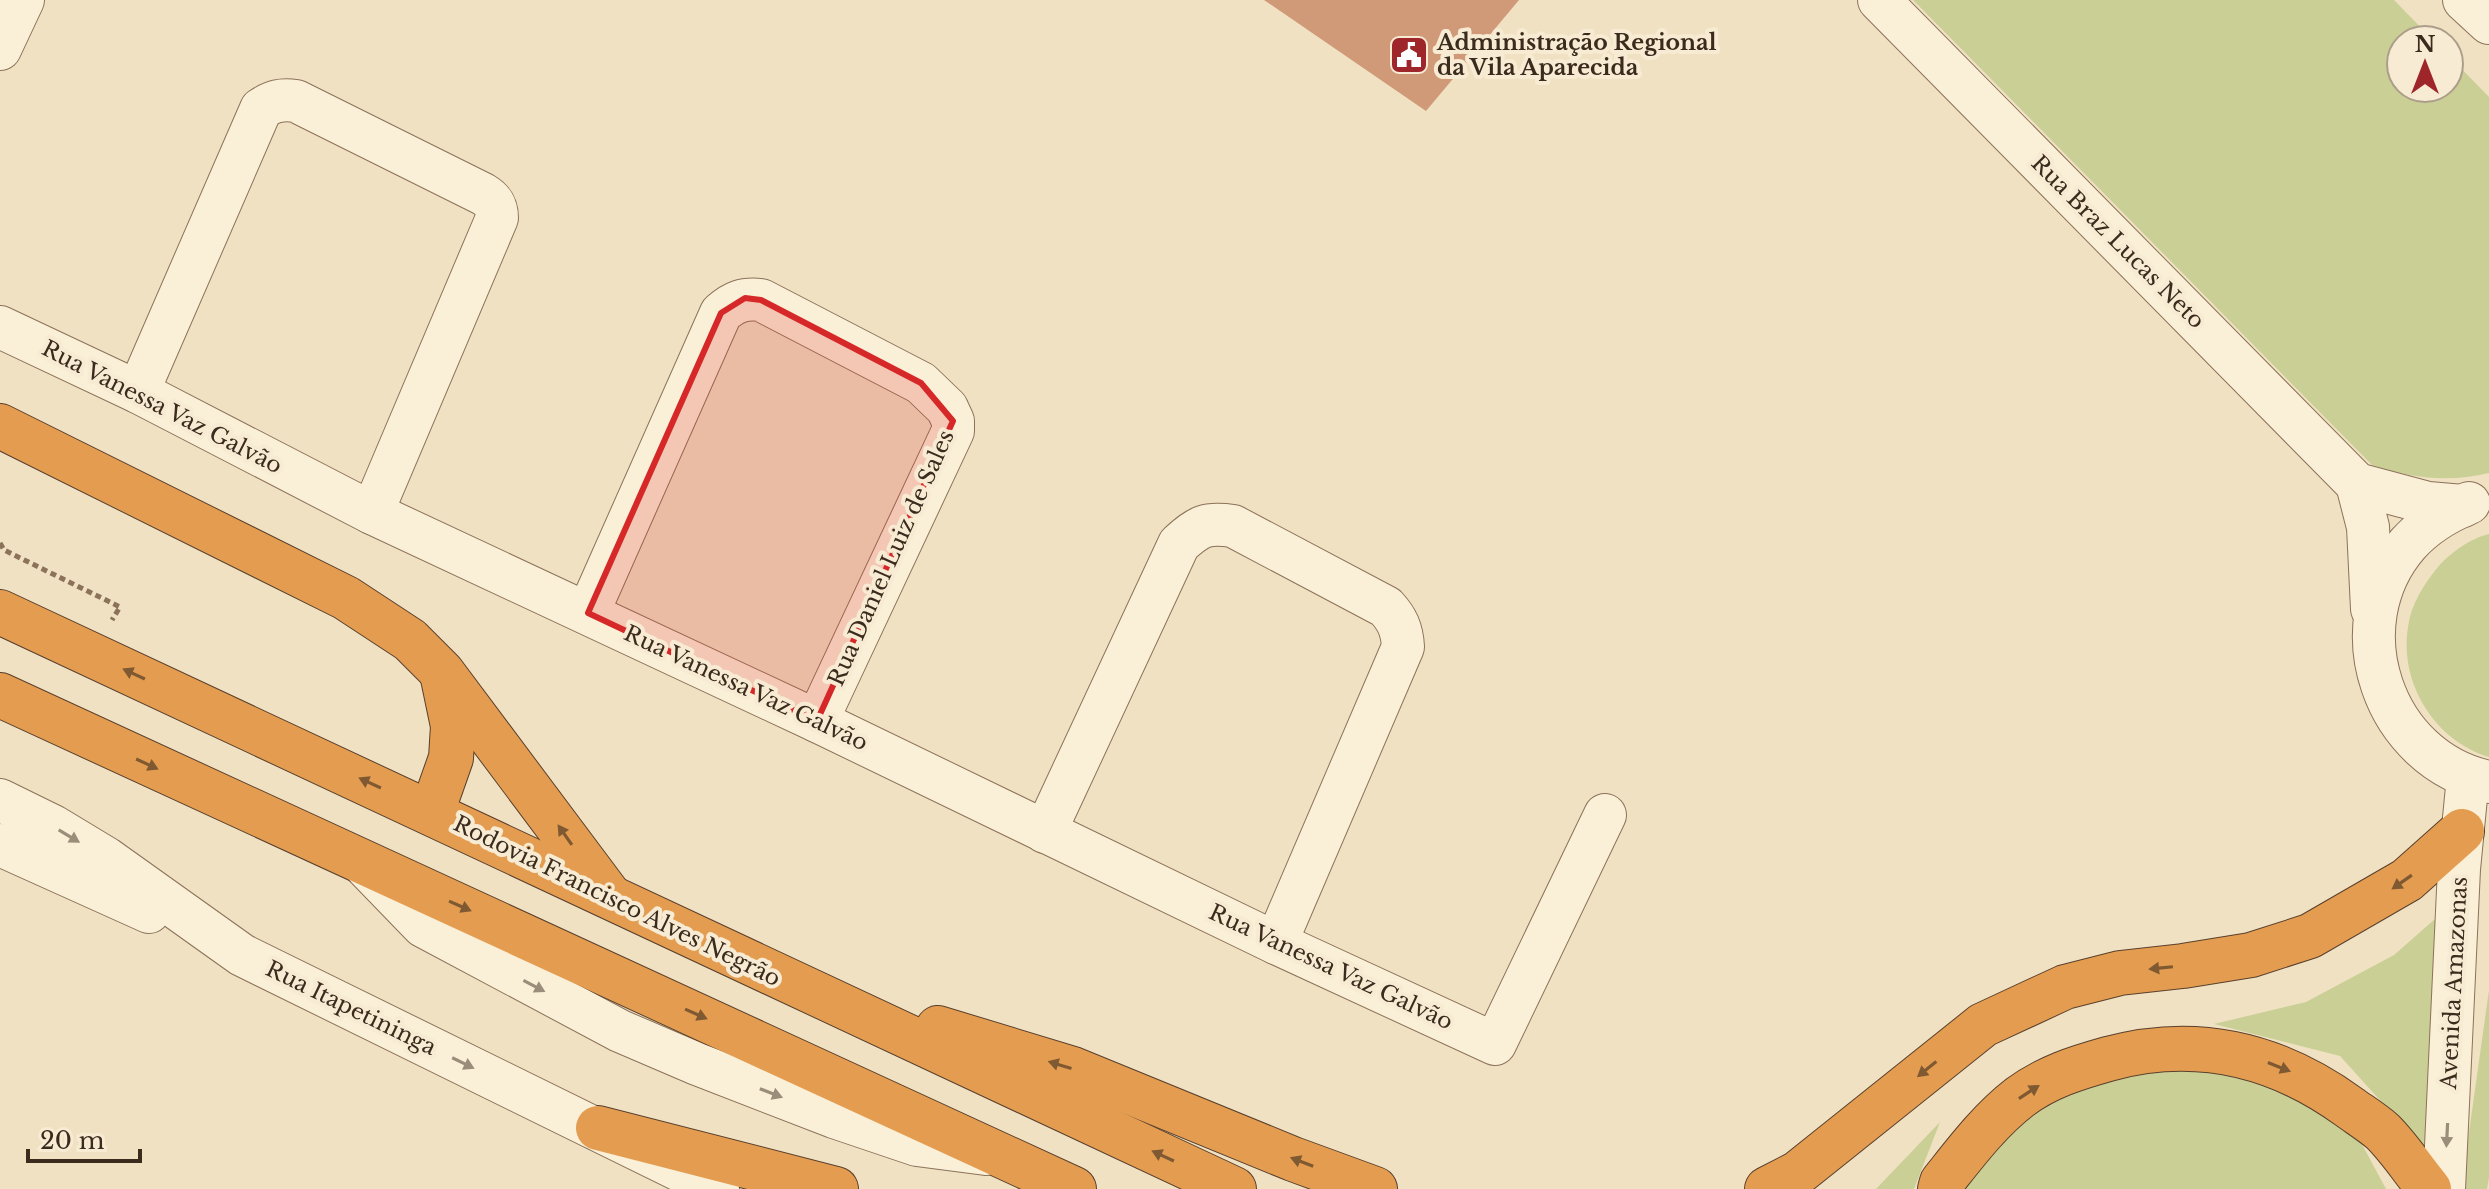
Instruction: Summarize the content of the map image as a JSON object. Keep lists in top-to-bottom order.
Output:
{
  "streets": {
    "highway": ["Rodovia Francisco Alves Negrão"],
    "street": [
      "Rua Braz Lucas Neto",
      "Rua Vanessa Vaz Galvão",
      "Rua Daniel Luiz de Sales",
      "Avenida Amazonas",
      "Rua Itapetininga"
    ]
  },
  "crossings": [
    ["Rua Vanessa Vaz Galvão", "Rua Daniel Luiz de Sales"]
  ],
  "one_way": ["Avenida Amazonas"],
  "places": {
    "public building": ["Administração Regional da Vila Aparecida"]
  },
  "scale_bar": "20 m",
  "north": "top"
}
